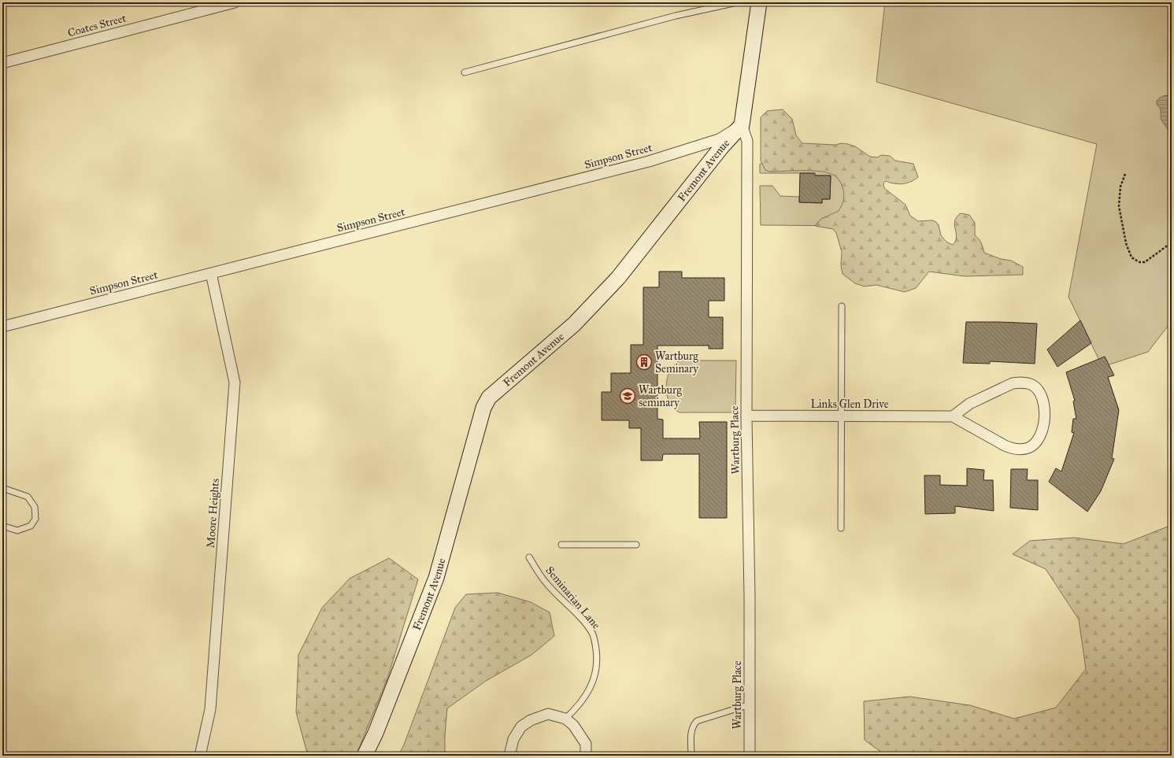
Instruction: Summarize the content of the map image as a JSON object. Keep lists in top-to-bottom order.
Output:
{
  "streets": {
    "main road": ["Fremont Avenue"],
    "street": [
      "Coates Street",
      "Simpson Street",
      "Links Glen Drive",
      "Wartburg Place",
      "Moore Heights"
    ],
    "lane": ["Seminarian Lane"]
  },
  "crossings": [
    ["Simpson Street", "Fremont Avenue"],
    ["Simpson Street", "Wartburg Place"],
    ["Simpson Street", "Moore Heights"],
    ["Fremont Avenue", "Wartburg Place"],
    ["Links Glen Drive", "Wartburg Place"]
  ],
  "places": {
    "building": ["Wartburg Seminary"],
    "school or university": ["Wartburg seminary"]
  }
}
